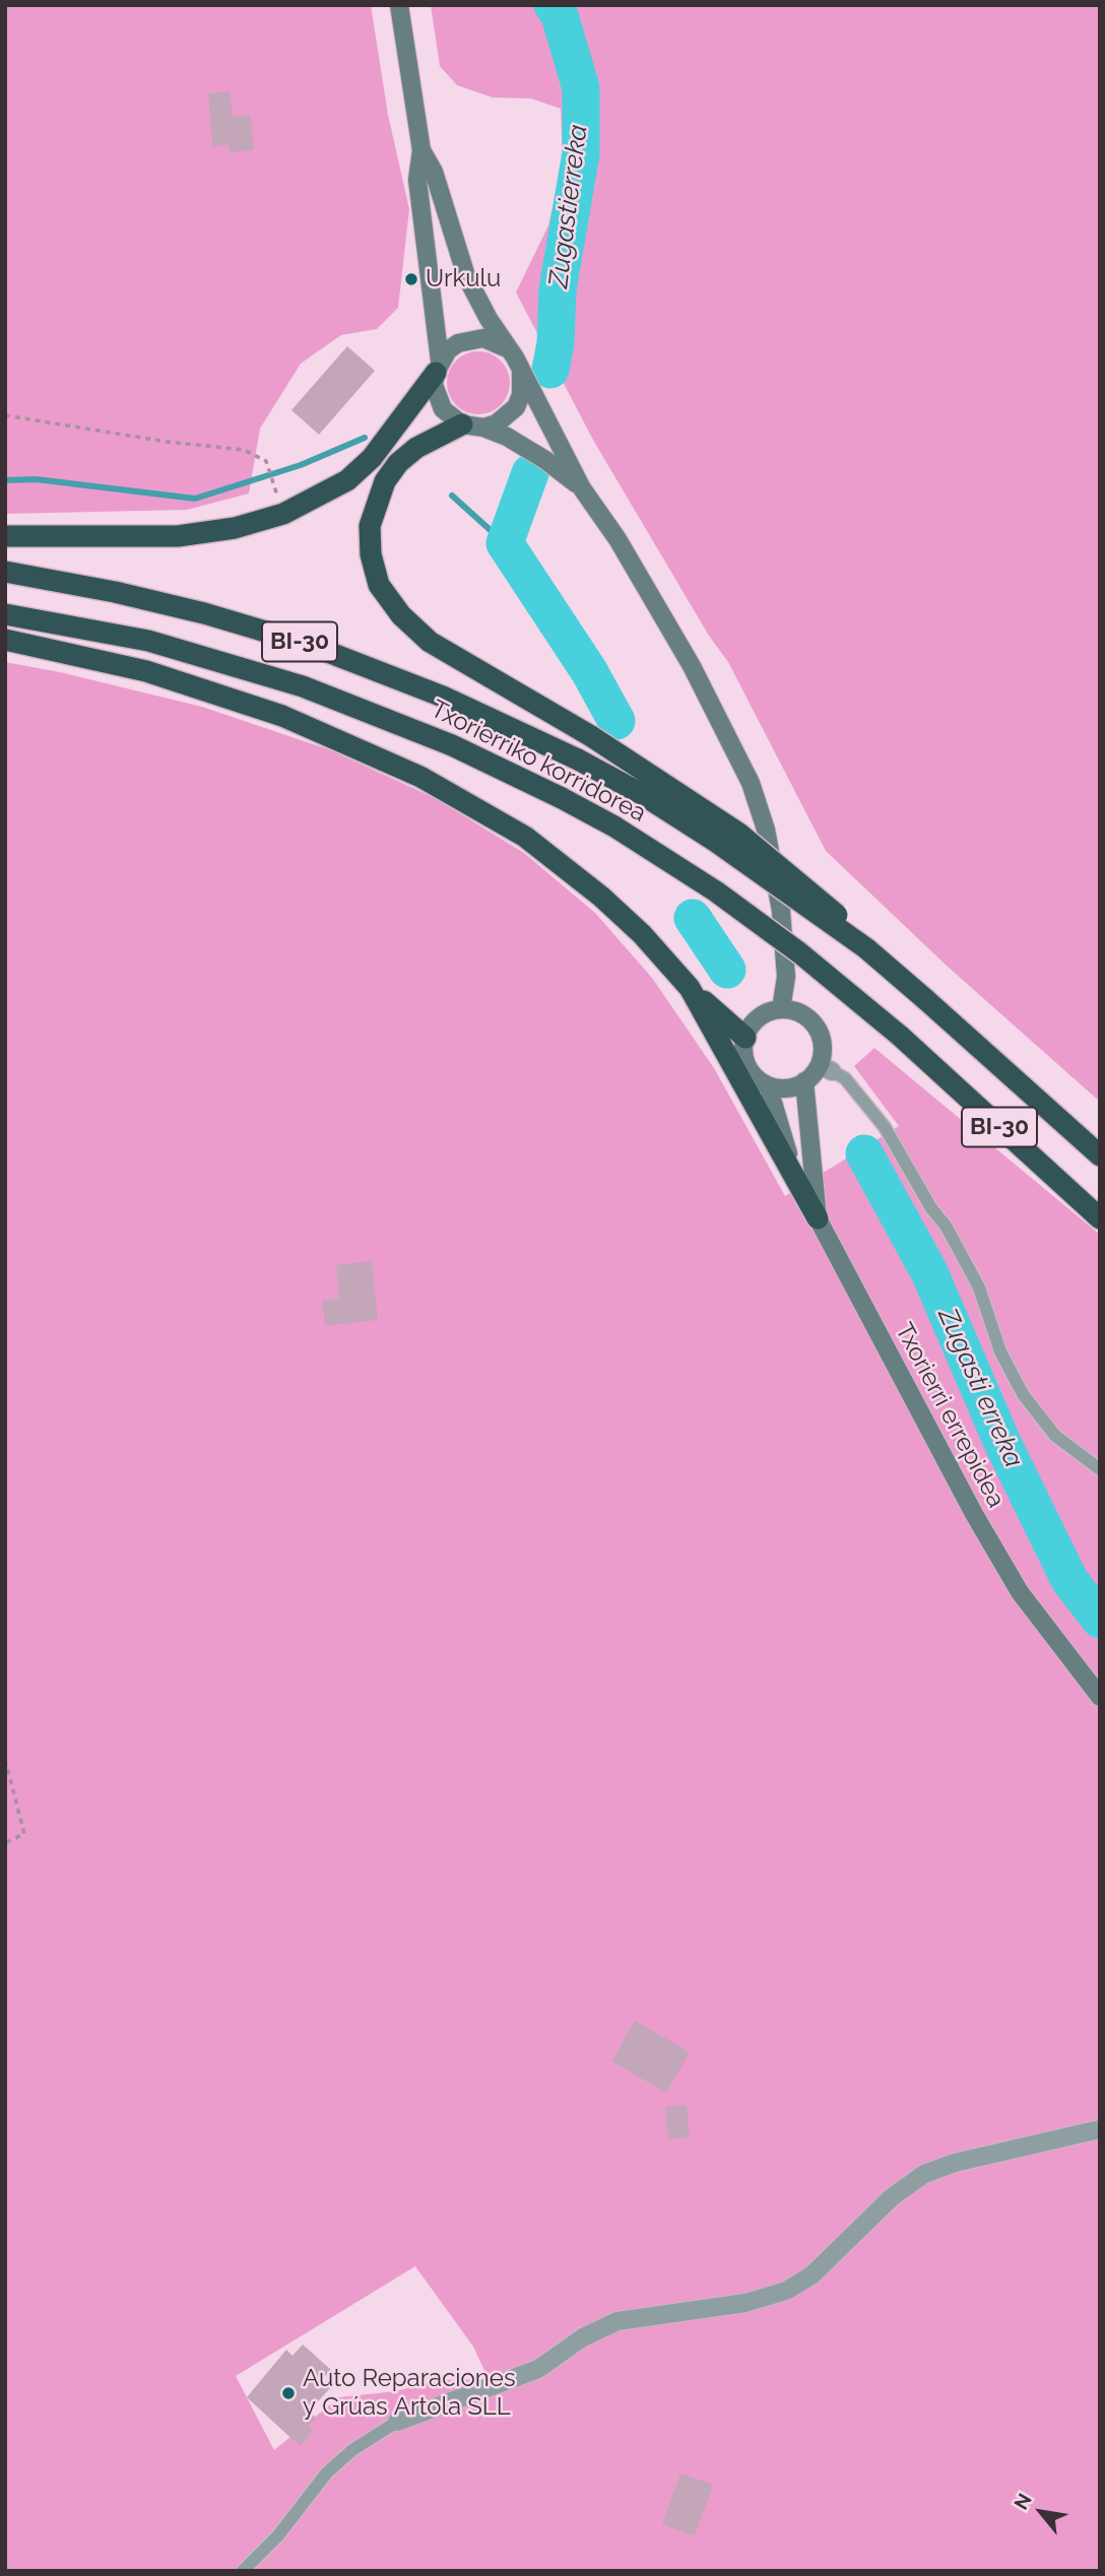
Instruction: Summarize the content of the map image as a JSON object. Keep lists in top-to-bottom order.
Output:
{
  "streets": {
    "highway": ["BI-30", "Txorierriko korridorea"],
    "main road": ["Txorierri errepidea"]
  },
  "water": ["Zugastierreka", "Zugasti erreka"],
  "places": ["Urkulu", "Auto Reparaciones y Grúas Artola SLL"],
  "north": "top left"
}
